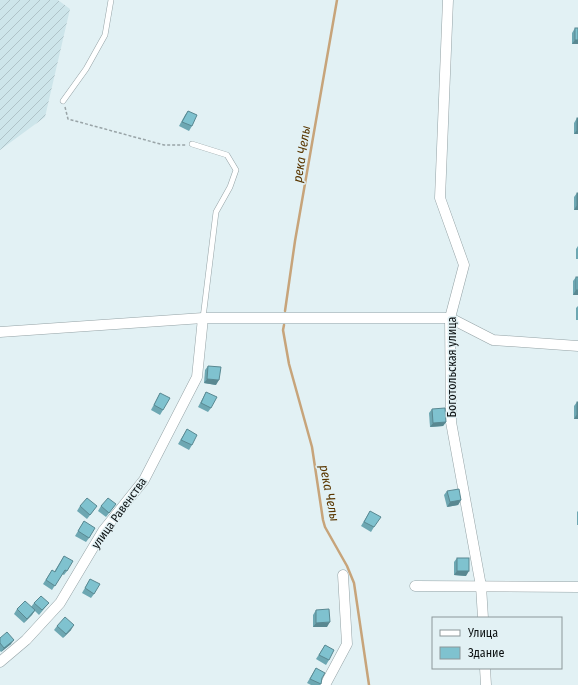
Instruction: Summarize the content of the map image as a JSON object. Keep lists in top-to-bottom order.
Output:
{
  "streets": {
    "street": ["Боготольская улица", "улица Равенства"]
  },
  "water": ["река Челы"],
  "legend": ["Улица", "Здание"]
}
